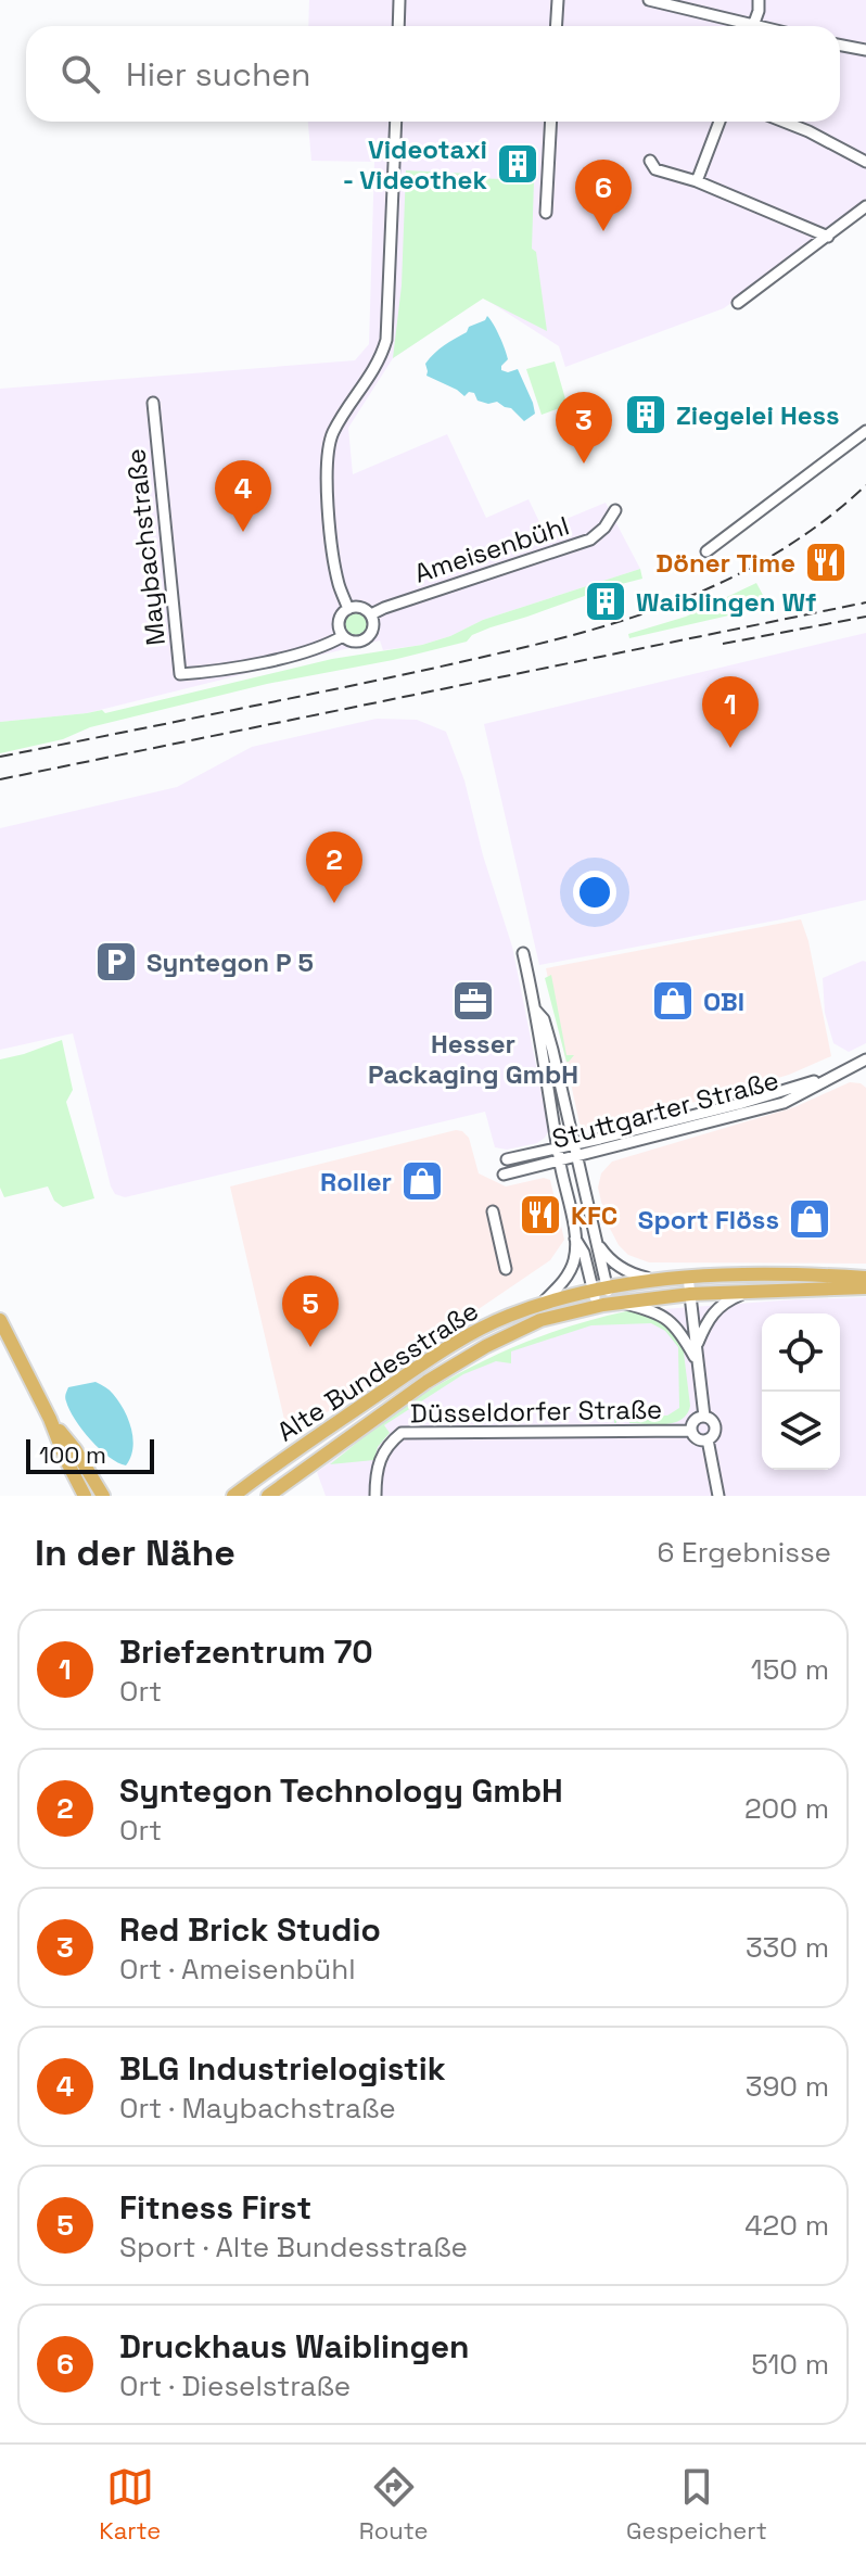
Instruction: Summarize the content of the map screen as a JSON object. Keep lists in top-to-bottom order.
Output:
{
  "streets": {
    "main road": ["Alte Bundesstraße"],
    "street": [
      "Maybachstraße",
      "Ameisenbühl",
      "Stuttgarter Straße",
      "Düsseldorfer Straße"
    ]
  },
  "crossings": [
    ["Maybachstraße", "Ameisenbühl"]
  ],
  "places": {
    "building": ["Videotaxi - Videothek", "Ziegelei Hess", "Waiblingen Wf"],
    "restaurant": ["Döner Time", "KFC"],
    "parking": ["Syntegon P 5"],
    "office": ["Hesser Packaging GmbH"],
    "shop": ["OBI", "Roller", "Sport Flöss"]
  },
  "scale_bar": "100 m",
  "page": {
    "search": "Hier suchen",
    "pins": [
      "6",
      "3",
      "4",
      "1",
      "2",
      "5"
    ],
    "scale": "100 m",
    "heading": ["In der Nähe", "6 Ergebnisse"],
    "list": [
      {
        "mark": "1",
        "name": "Briefzentrum 70",
        "note": "Ort",
        "value": "150 m"
      },
      {
        "mark": "2",
        "name": "Syntegon Technology GmbH",
        "note": "Ort",
        "value": "200 m"
      },
      {
        "mark": "3",
        "name": "Red Brick Studio",
        "note": "Ort · Ameisenbühl",
        "value": "330 m"
      },
      {
        "mark": "4",
        "name": "BLG Industrielogistik",
        "note": "Ort · Maybachstraße",
        "value": "390 m"
      },
      {
        "mark": "5",
        "name": "Fitness First",
        "note": "Sport · Alte Bundesstraße",
        "value": "420 m"
      },
      {
        "mark": "6",
        "name": "Druckhaus Waiblingen",
        "note": "Ort · Dieselstraße",
        "value": "510 m"
      }
    ],
    "nav": ["Karte", "Route", "Gespeichert"]
  }
}
